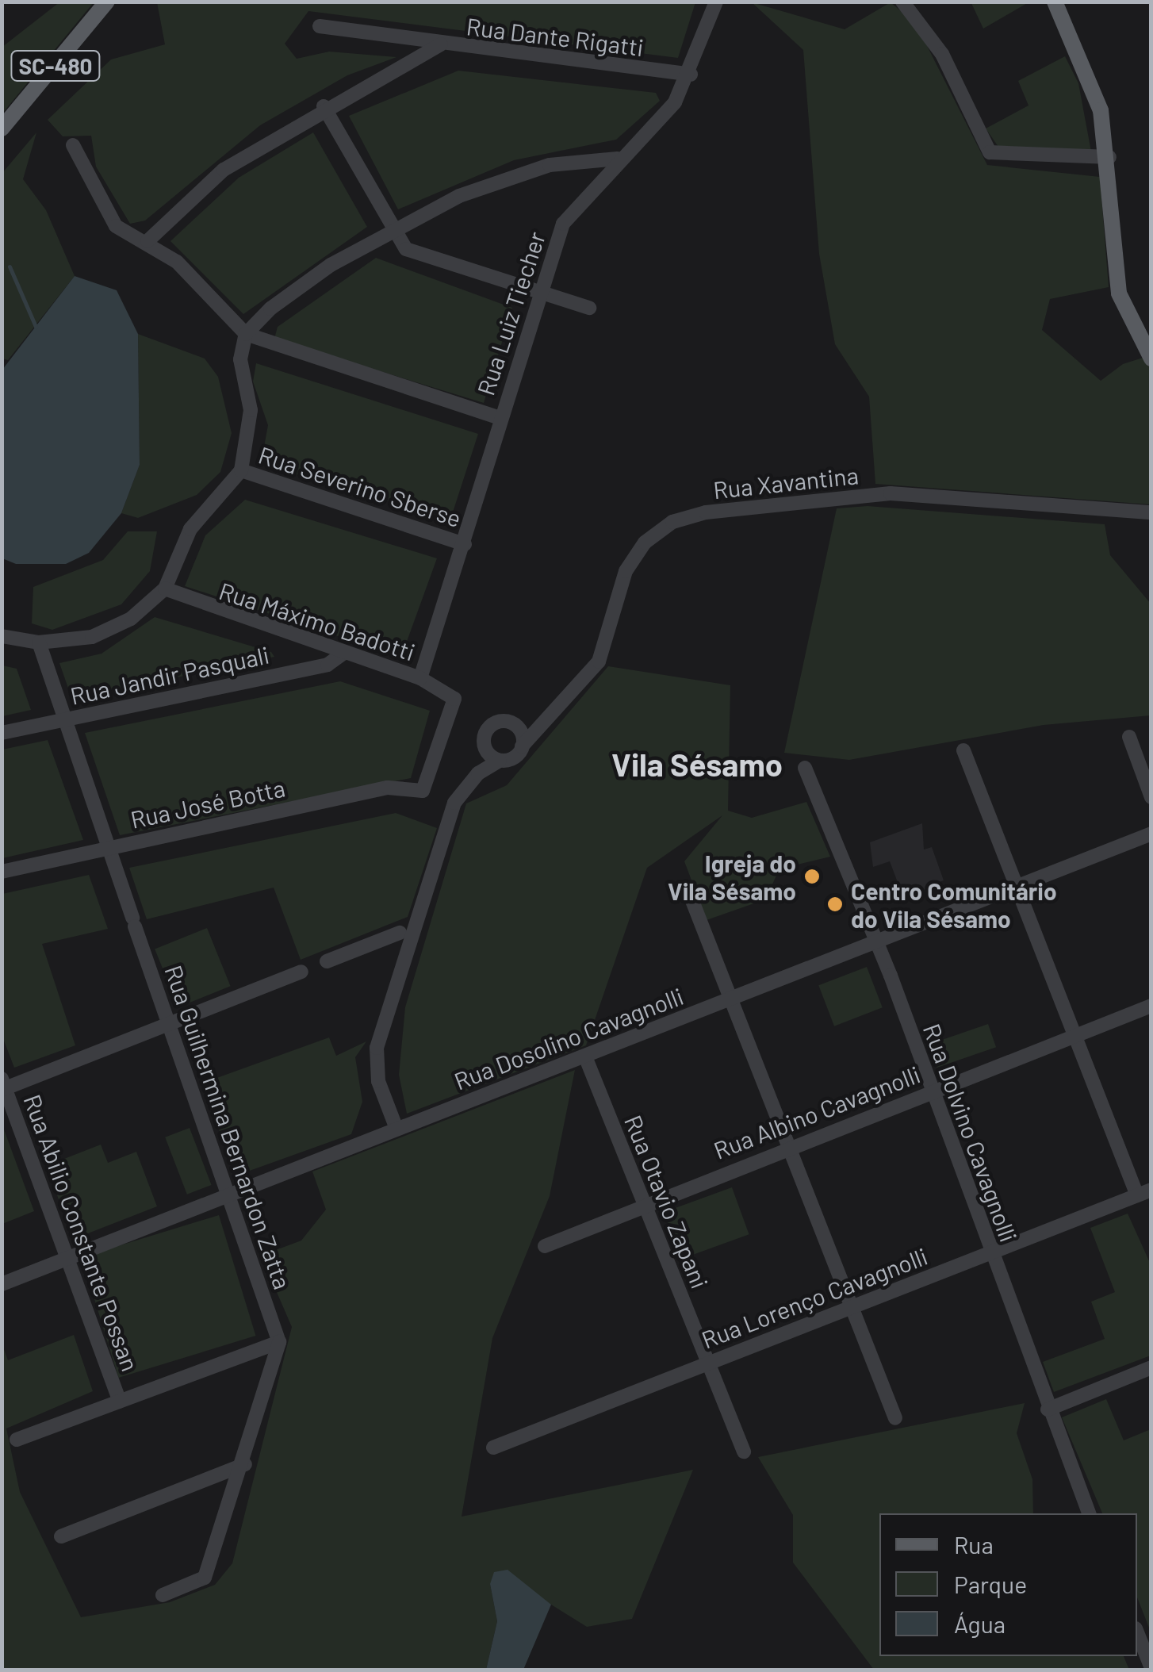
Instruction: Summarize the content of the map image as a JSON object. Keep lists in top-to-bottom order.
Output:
{
  "streets": {
    "main road": ["SC-480"],
    "street": [
      "Rua Dante Rigatti",
      "Rua Luiz Tiecher",
      "Rua Xavantina",
      "Rua Severino Sberse",
      "Rua Máximo Badotti",
      "Rua Jandir Pasquali",
      "Rua José Botta",
      "Rua Dosolino Cavagnolli",
      "Rua Albino Cavagnolli",
      "Rua Guilhermina Bernardon Zatta",
      "Rua Dolvino Cavagnolli",
      "Rua Otavio Zapani",
      "Rua Abilio Constante Possan",
      "Rua Lorenço Cavagnolli"
    ]
  },
  "crossings": [
    ["Rua Dante Rigatti", "Rua Luiz Tiecher"],
    ["Rua Luiz Tiecher", "Rua Severino Sberse"],
    ["Rua Luiz Tiecher", "Rua Máximo Badotti"],
    ["Rua Máximo Badotti", "Rua Jandir Pasquali"],
    ["Rua Máximo Badotti", "Rua José Botta"],
    ["Rua Jandir Pasquali", "Rua Guilhermina Bernardon Zatta"],
    ["Rua José Botta", "Rua Guilhermina Bernardon Zatta"],
    ["Rua Dosolino Cavagnolli", "Rua Guilhermina Bernardon Zatta"],
    ["Rua Dosolino Cavagnolli", "Rua Dolvino Cavagnolli"],
    ["Rua Dosolino Cavagnolli", "Rua Otavio Zapani"],
    ["Rua Dosolino Cavagnolli", "Rua Abilio Constante Possan"],
    ["Rua Albino Cavagnolli", "Rua Dolvino Cavagnolli"],
    ["Rua Albino Cavagnolli", "Rua Otavio Zapani"],
    ["Rua Dolvino Cavagnolli", "Rua Lorenço Cavagnolli"],
    ["Rua Otavio Zapani", "Rua Lorenço Cavagnolli"]
  ],
  "districts": ["Vila Sésamo"],
  "places": ["Igreja do Vila Sésamo", "Centro Comunitário do Vila Sésamo"],
  "legend": ["Rua", "Parque", "Água"]
}
